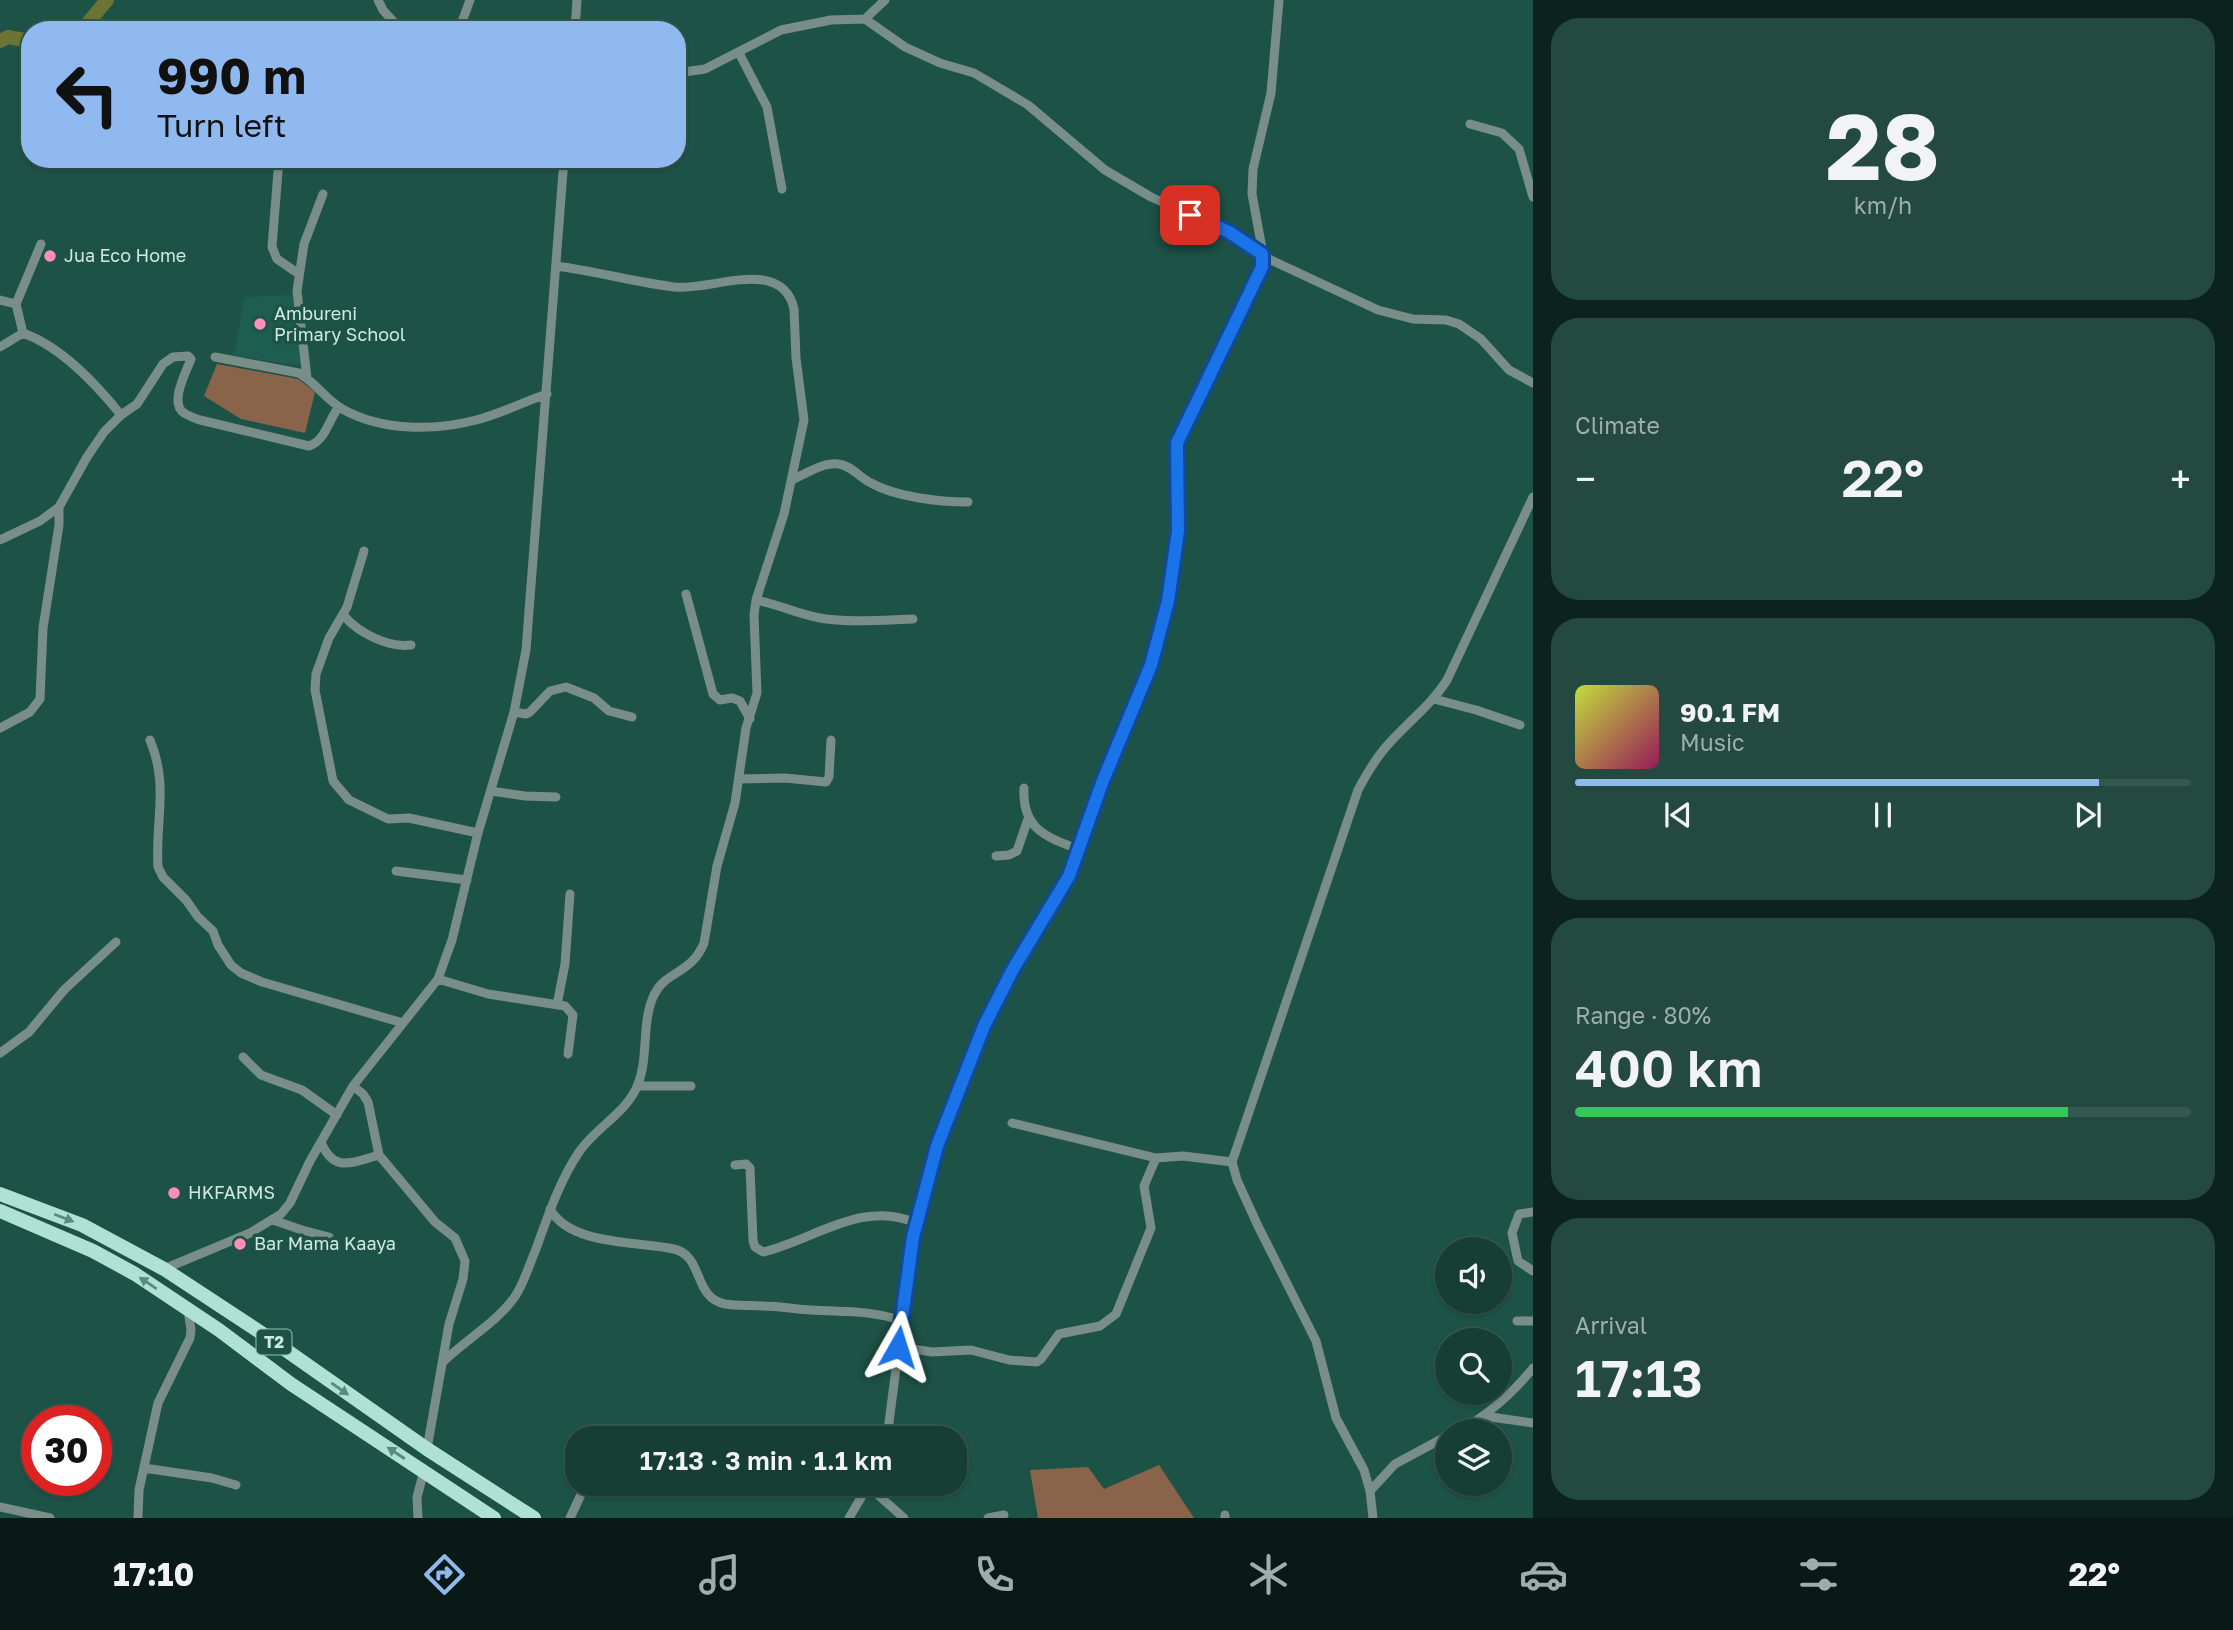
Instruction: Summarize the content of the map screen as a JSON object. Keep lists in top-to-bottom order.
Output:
{
  "streets": {
    "highway": ["T2"]
  },
  "places": [
    "Jua Eco Home",
    "Ambureni Primary School",
    "HKFARMS",
    "Bar Mama Kaaya"
  ],
  "page": {
    "tile": [
      ["28", "km/h"],
      "Climate",
      ["Range · 80%", "400 km"],
      ["Arrival", "17:13"]
    ],
    "turn": ["990 m", "Turn left"],
    "heat": ["−", "22°", "+"],
    "song": ["90.1 FM", "Music"],
    "limit": "30",
    "trip": "17:13 · 3 min · 1.1 km",
    "tabs": ["17:10", "22°"]
  }
}
